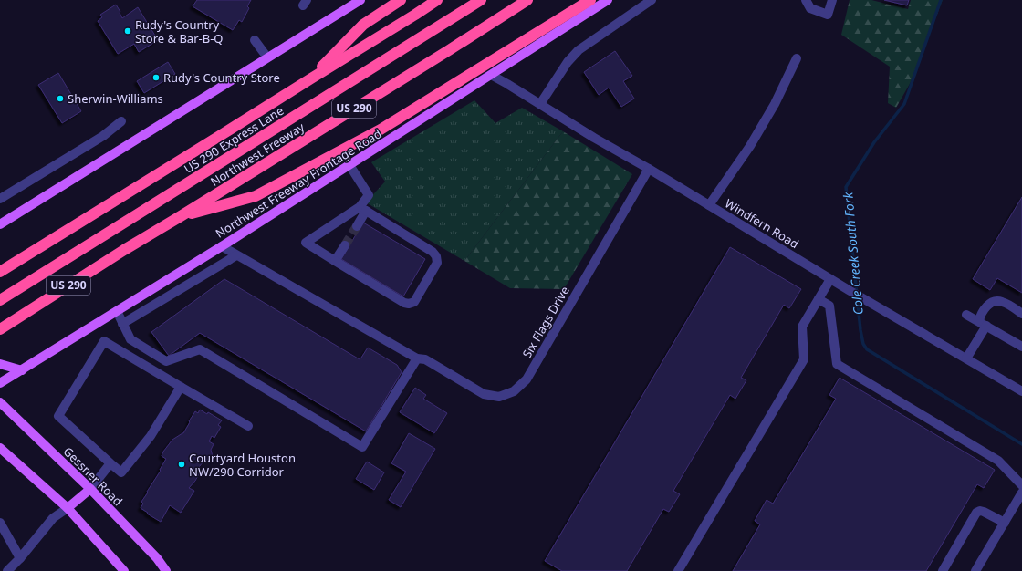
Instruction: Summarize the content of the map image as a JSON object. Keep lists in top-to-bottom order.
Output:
{
  "streets": {
    "highway": ["US 290", "US 290 Express Lane", "Northwest Freeway"],
    "main road": ["Northwest Freeway Frontage Road", "Gessner Road"],
    "street": ["Windfern Road", "Six Flags Drive"]
  },
  "crossings": [
    ["Northwest Freeway Frontage Road", "Windfern Road"],
    ["Northwest Freeway Frontage Road", "Six Flags Drive"],
    ["Windfern Road", "Six Flags Drive"]
  ],
  "water": ["Cole Creek South Fork"],
  "places": [
    "Rudy's Country Store & Bar-B-Q",
    "Rudy's Country Store",
    "Sherwin-Williams",
    "Courtyard Houston NW/290 Corridor"
  ]
}
